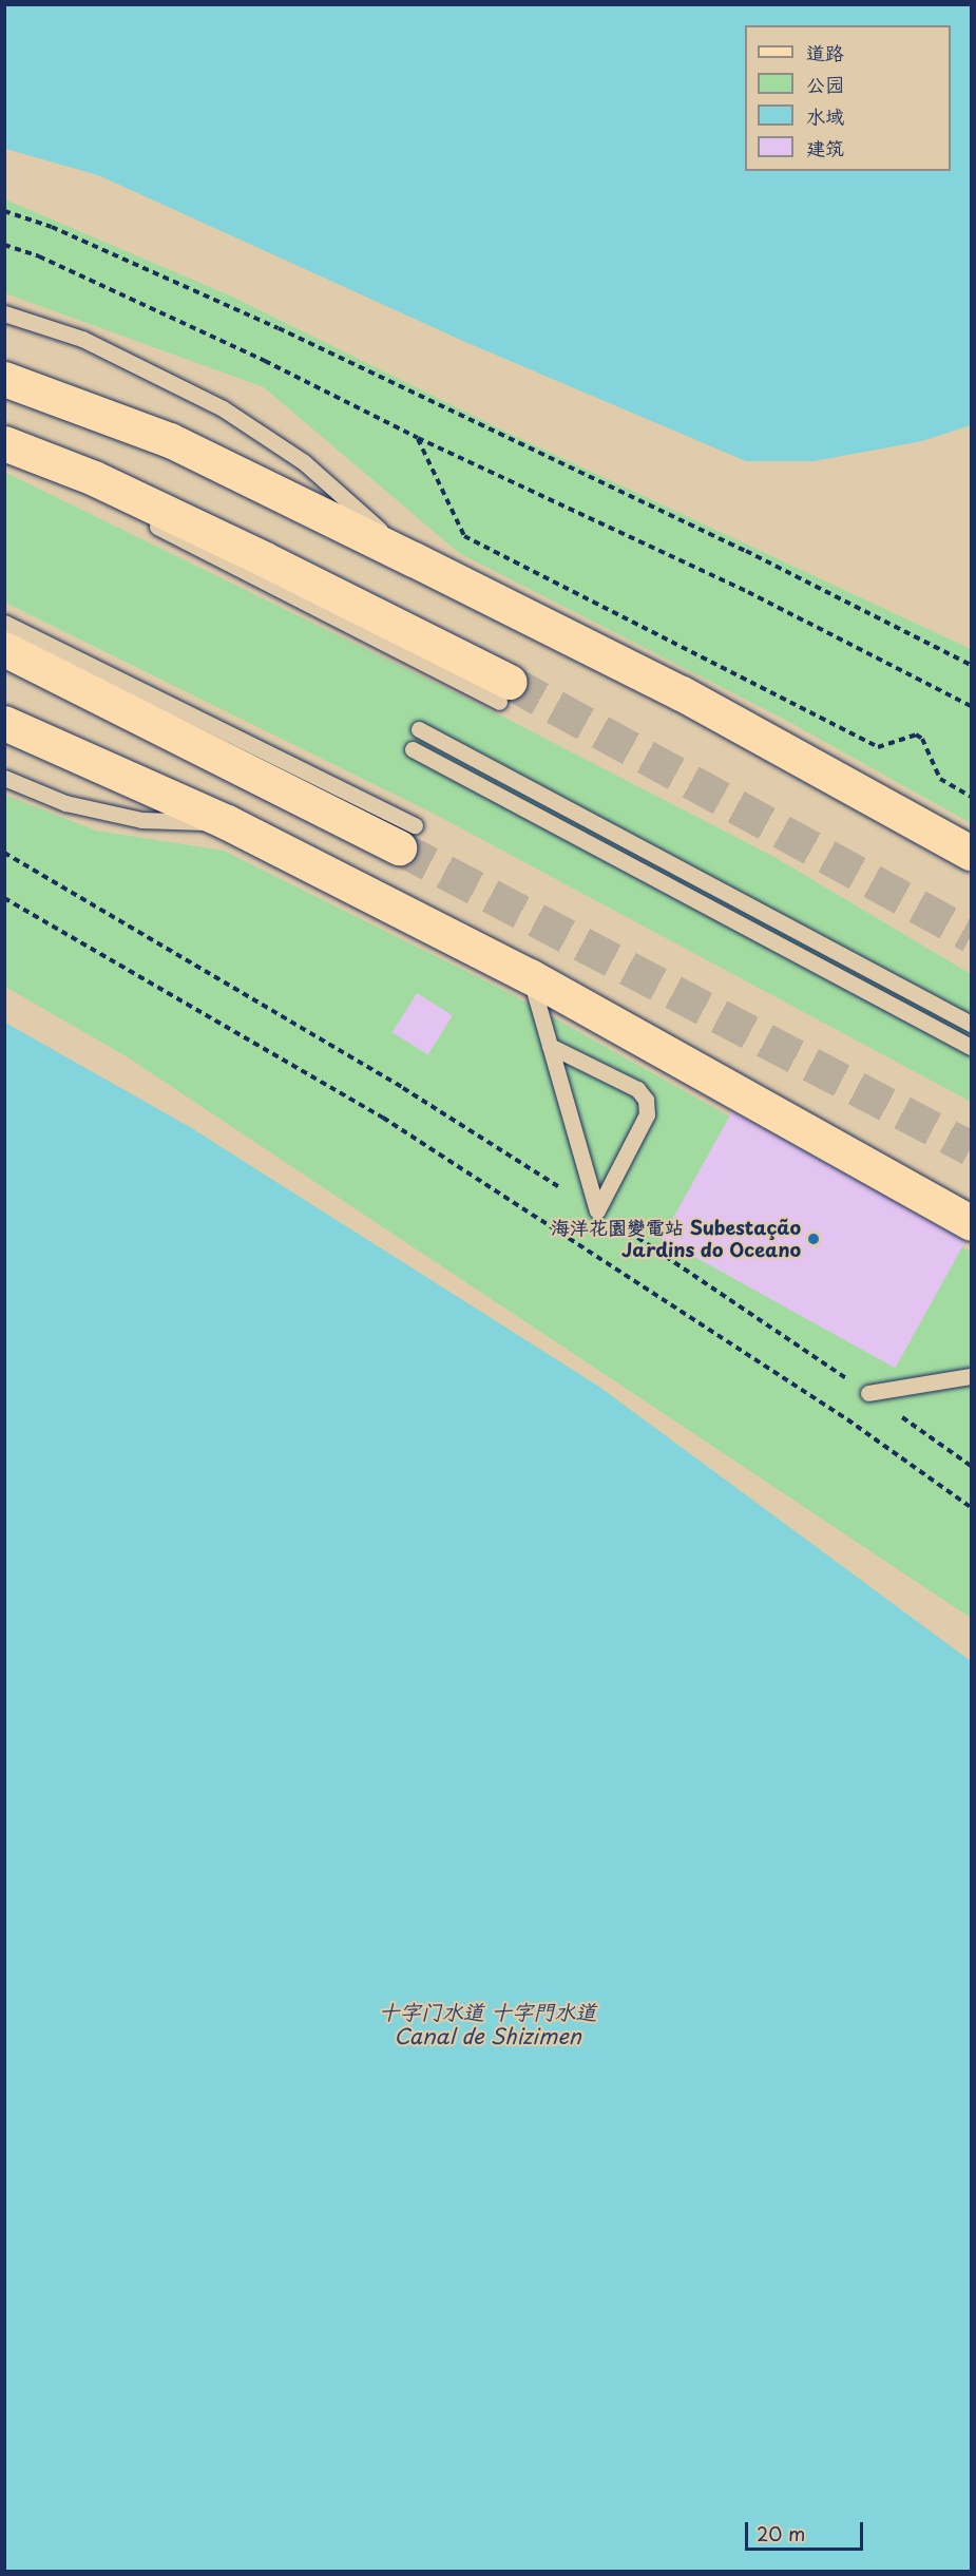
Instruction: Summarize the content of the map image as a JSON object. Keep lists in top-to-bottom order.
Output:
{
  "water": ["十字门水道 十字門水道 Canal de Shizimen"],
  "places": ["海洋花園變電站 Subestação Jardins do Oceano"],
  "legend": [
    "道路",
    "公园",
    "水域",
    "建筑"
  ],
  "scale_bar": "20 m"
}
